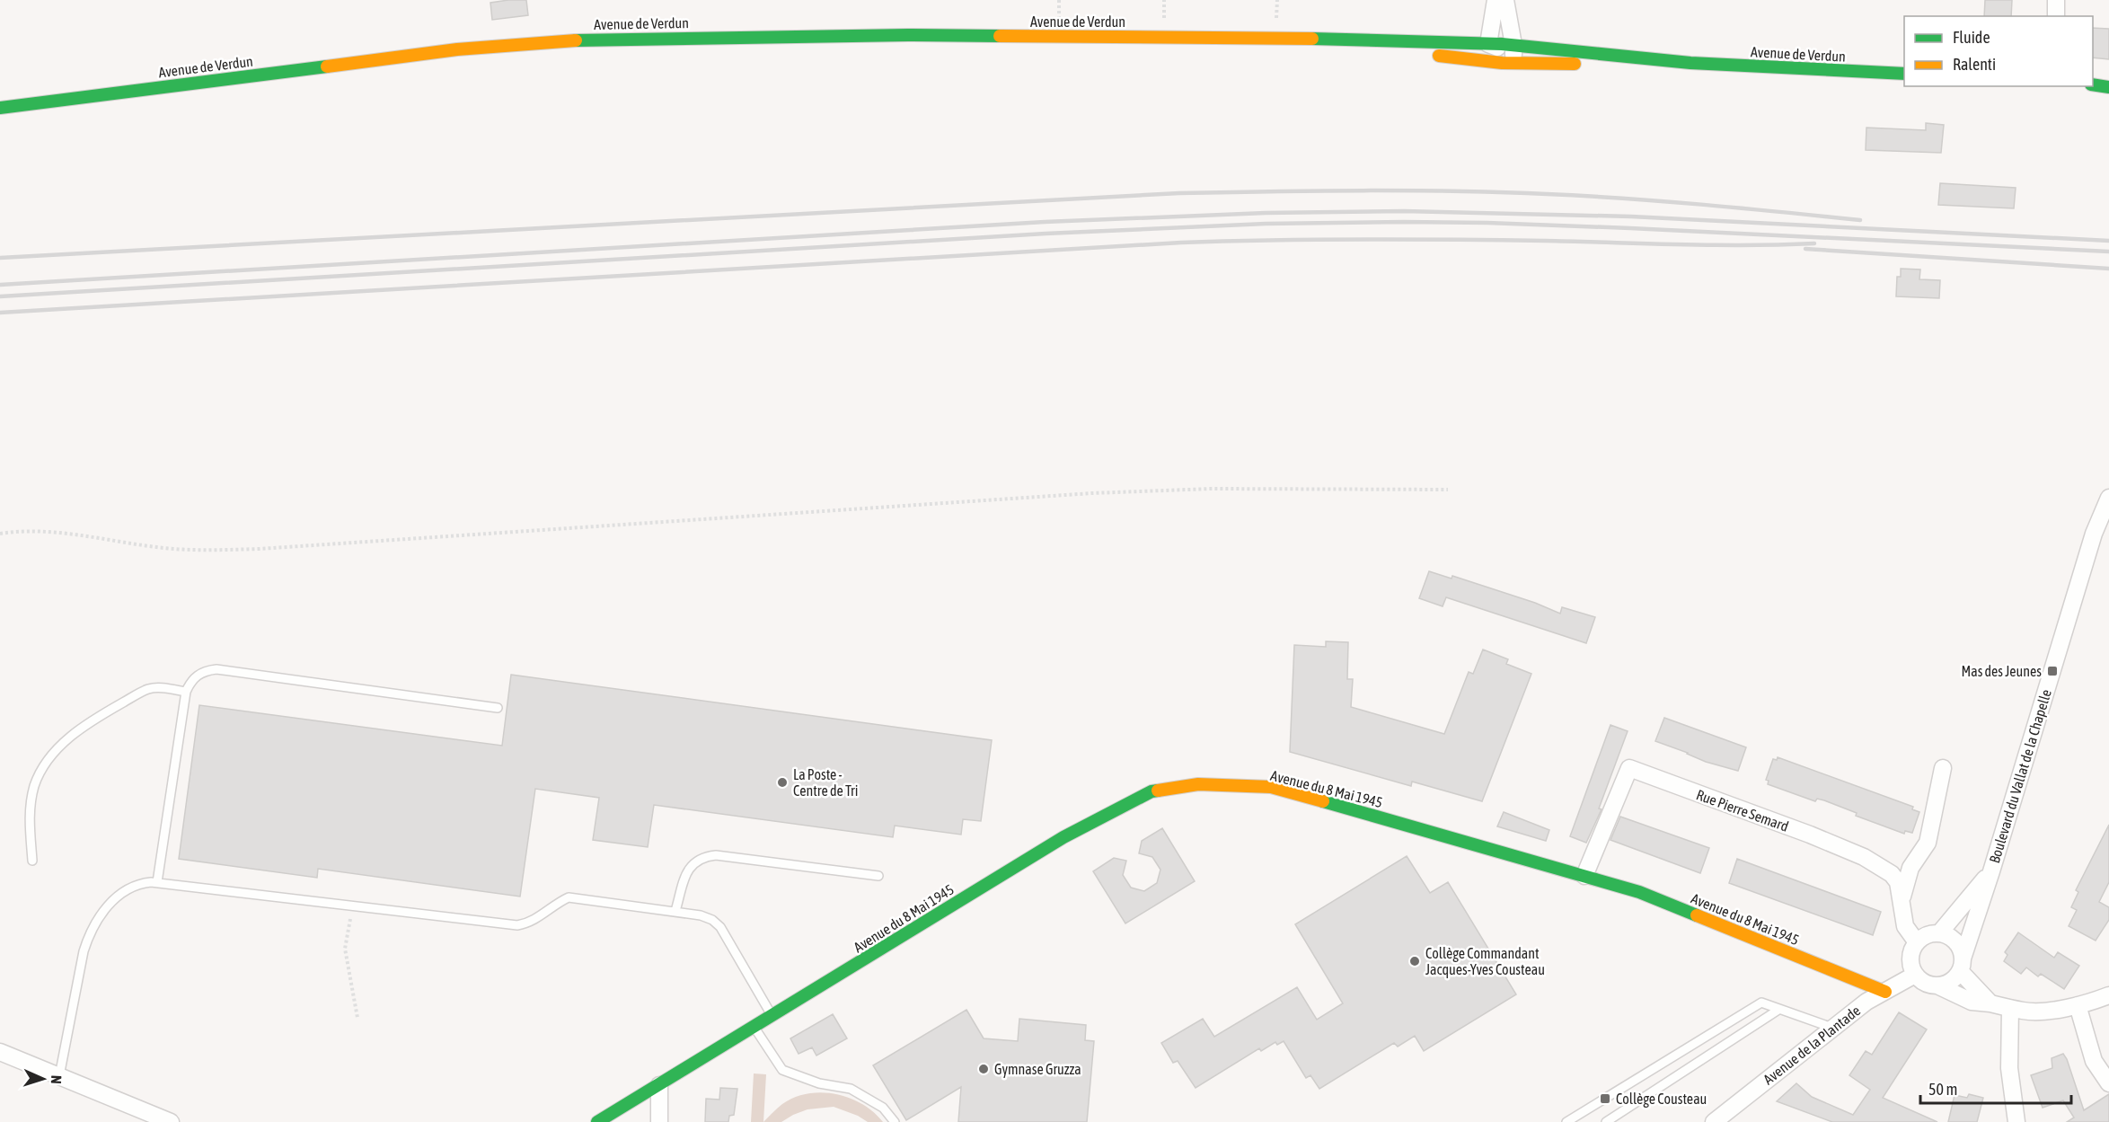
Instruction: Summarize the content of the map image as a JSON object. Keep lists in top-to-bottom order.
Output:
{
  "streets": {
    "main road": ["Avenue de Verdun", "Avenue du 8 Mai 1945"],
    "street": ["Boulevard du Vallat de la Chapelle", "Rue Pierre Semard", "Avenue de la Plantade"]
  },
  "crossings": [
    ["Boulevard du Vallat de la Chapelle", "Rue Pierre Semard"],
    ["Boulevard du Vallat de la Chapelle", "Avenue de la Plantade"],
    ["Avenue du 8 Mai 1945", "Rue Pierre Semard"],
    ["Avenue du 8 Mai 1945", "Avenue de la Plantade"],
    ["Rue Pierre Semard", "Avenue de la Plantade"]
  ],
  "places": {
    "transit": ["Mas des Jeunes", "Collège Cousteau"],
    "other": ["La Poste - Centre de Tri", "Collège Commandant Jacques-Yves Cousteau", "Gymnase Gruzza"]
  },
  "legend": ["Fluide", "Ralenti"],
  "scale_bar": "50 m",
  "north": "right"
}
